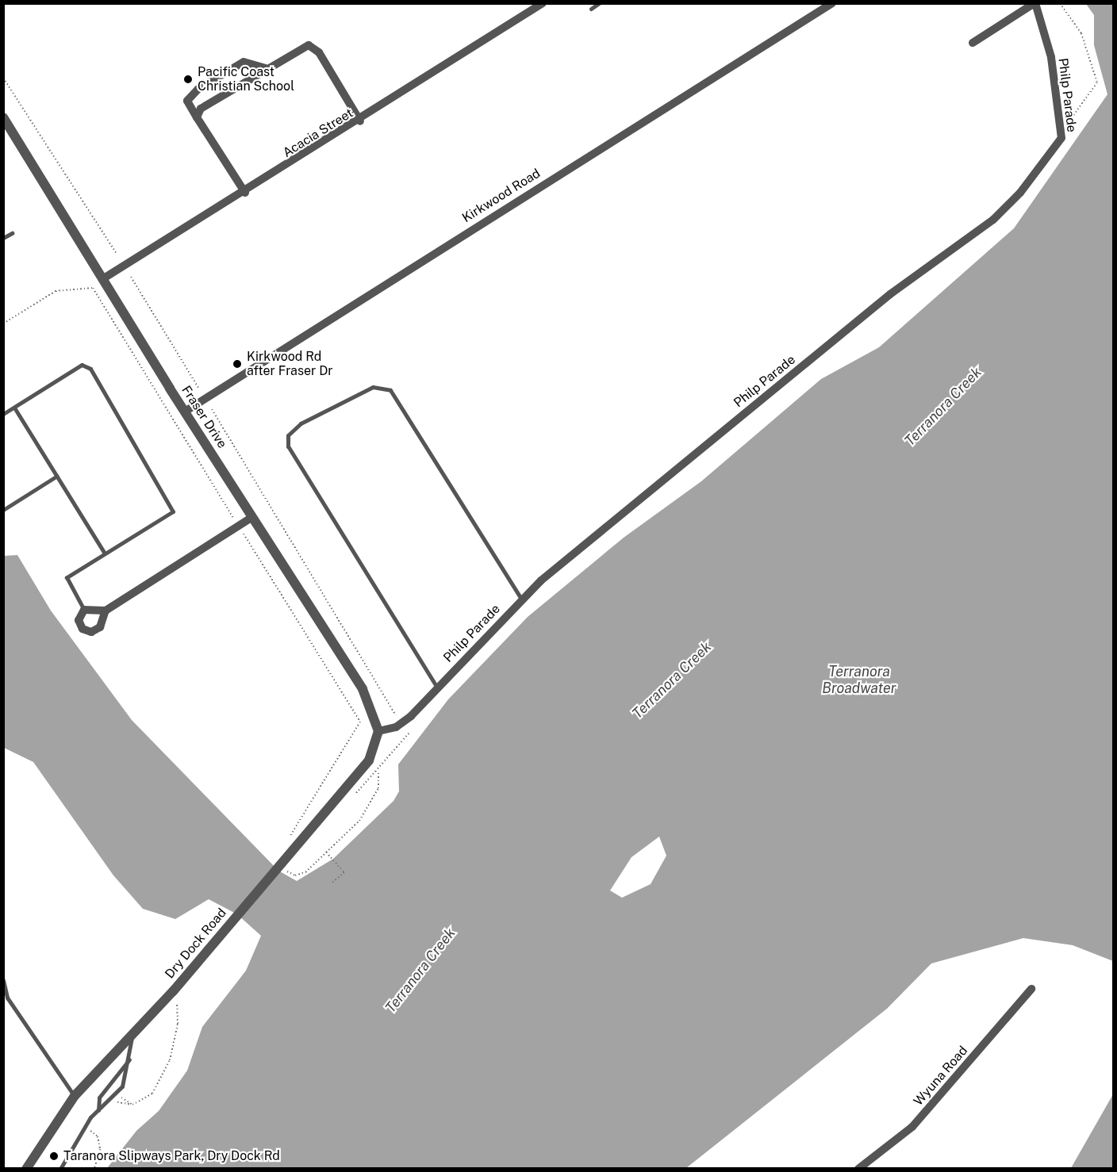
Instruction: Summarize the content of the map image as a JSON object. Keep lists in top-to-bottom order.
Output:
{
  "streets": {
    "street": [
      "Philp Parade",
      "Acacia Street",
      "Kirkwood Road",
      "Fraser Drive",
      "Dry Dock Road",
      "Wyuna Road"
    ]
  },
  "crossings": [
    ["Philp Parade", "Fraser Drive"],
    ["Philp Parade", "Dry Dock Road"],
    ["Acacia Street", "Fraser Drive"],
    ["Kirkwood Road", "Fraser Drive"],
    ["Fraser Drive", "Dry Dock Road"]
  ],
  "water": ["Terranora Creek", "Terranora Broadwater"],
  "places": ["Pacific Coast Christian School", "Kirkwood Rd after Fraser Dr", "Taranora Slipways Park, Dry Dock Rd"]
}
